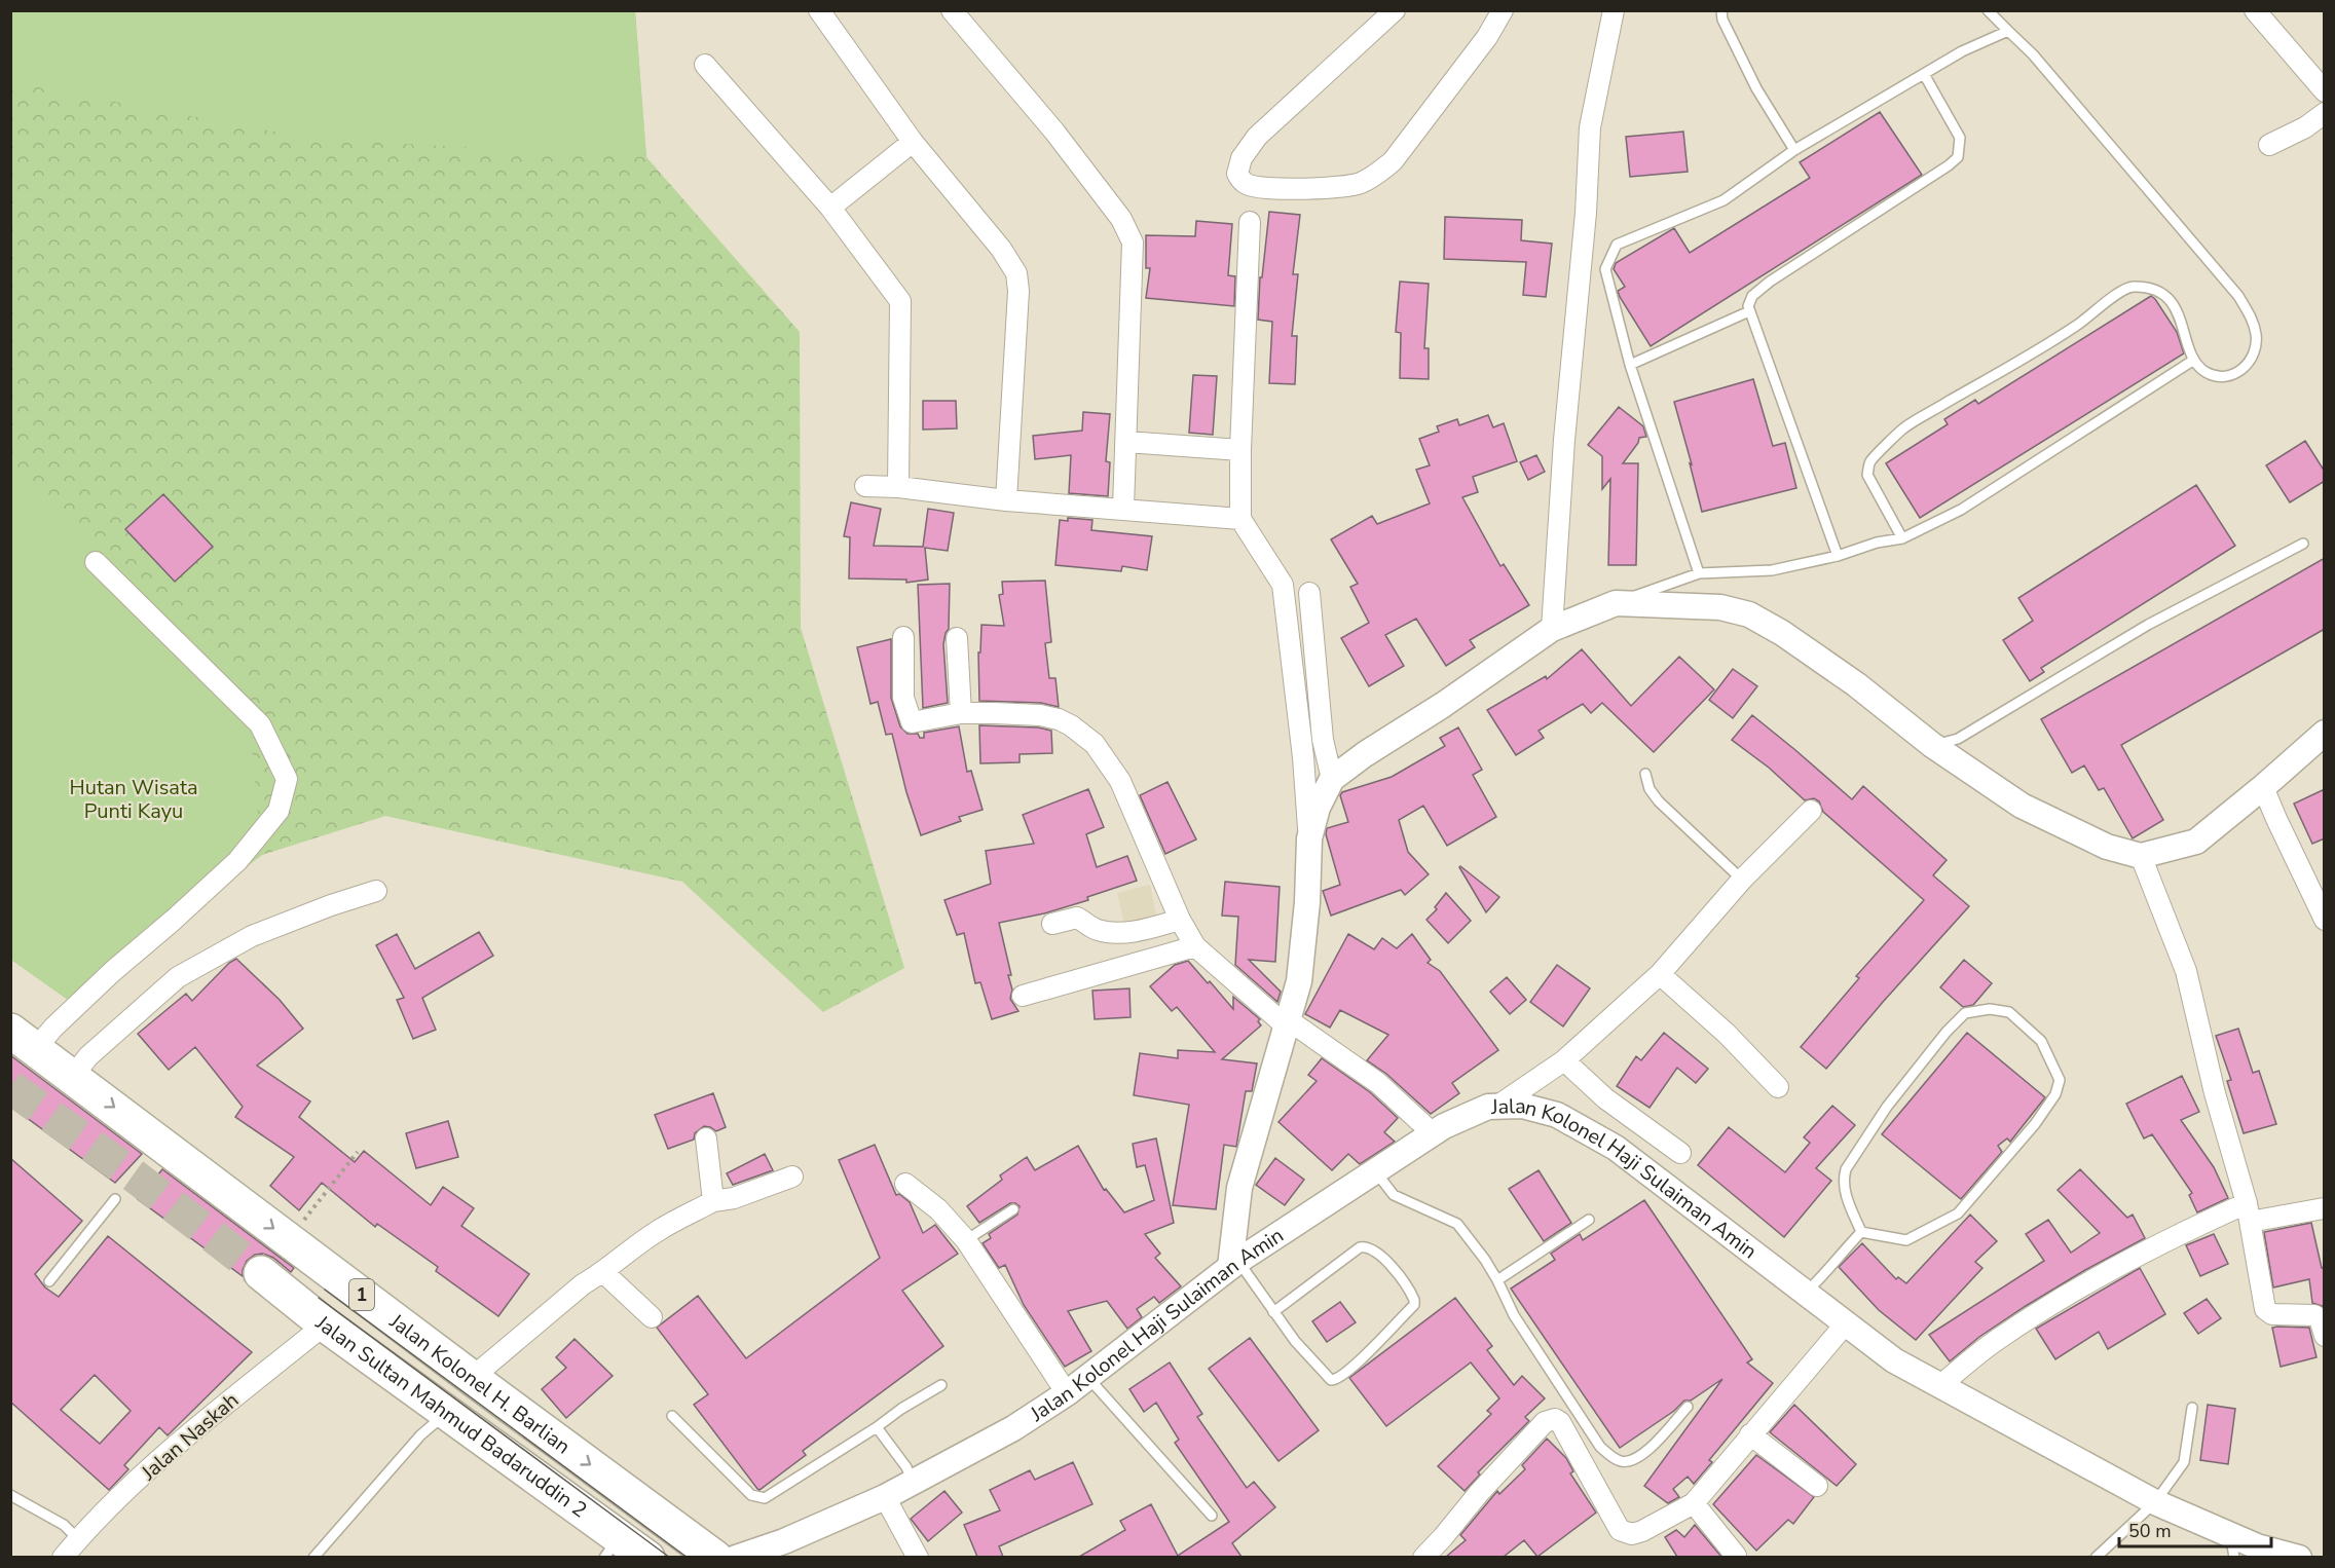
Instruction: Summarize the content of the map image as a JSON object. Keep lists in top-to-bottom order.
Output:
{
  "streets": {
    "highway": ["1", "Jalan Kolonel H. Barlian", "Jalan Sultan Mahmud Badaruddin 2"],
    "street": ["Jalan Kolonel Haji Sulaiman Amin", "Jalan Naskah"]
  },
  "crossings": [
    ["Jalan Sultan Mahmud Badaruddin 2", "Jalan Naskah"]
  ],
  "one_way": ["Jalan Kolonel H. Barlian"],
  "parks": ["Hutan Wisata Punti Kayu"],
  "scale_bar": "50 m"
}
